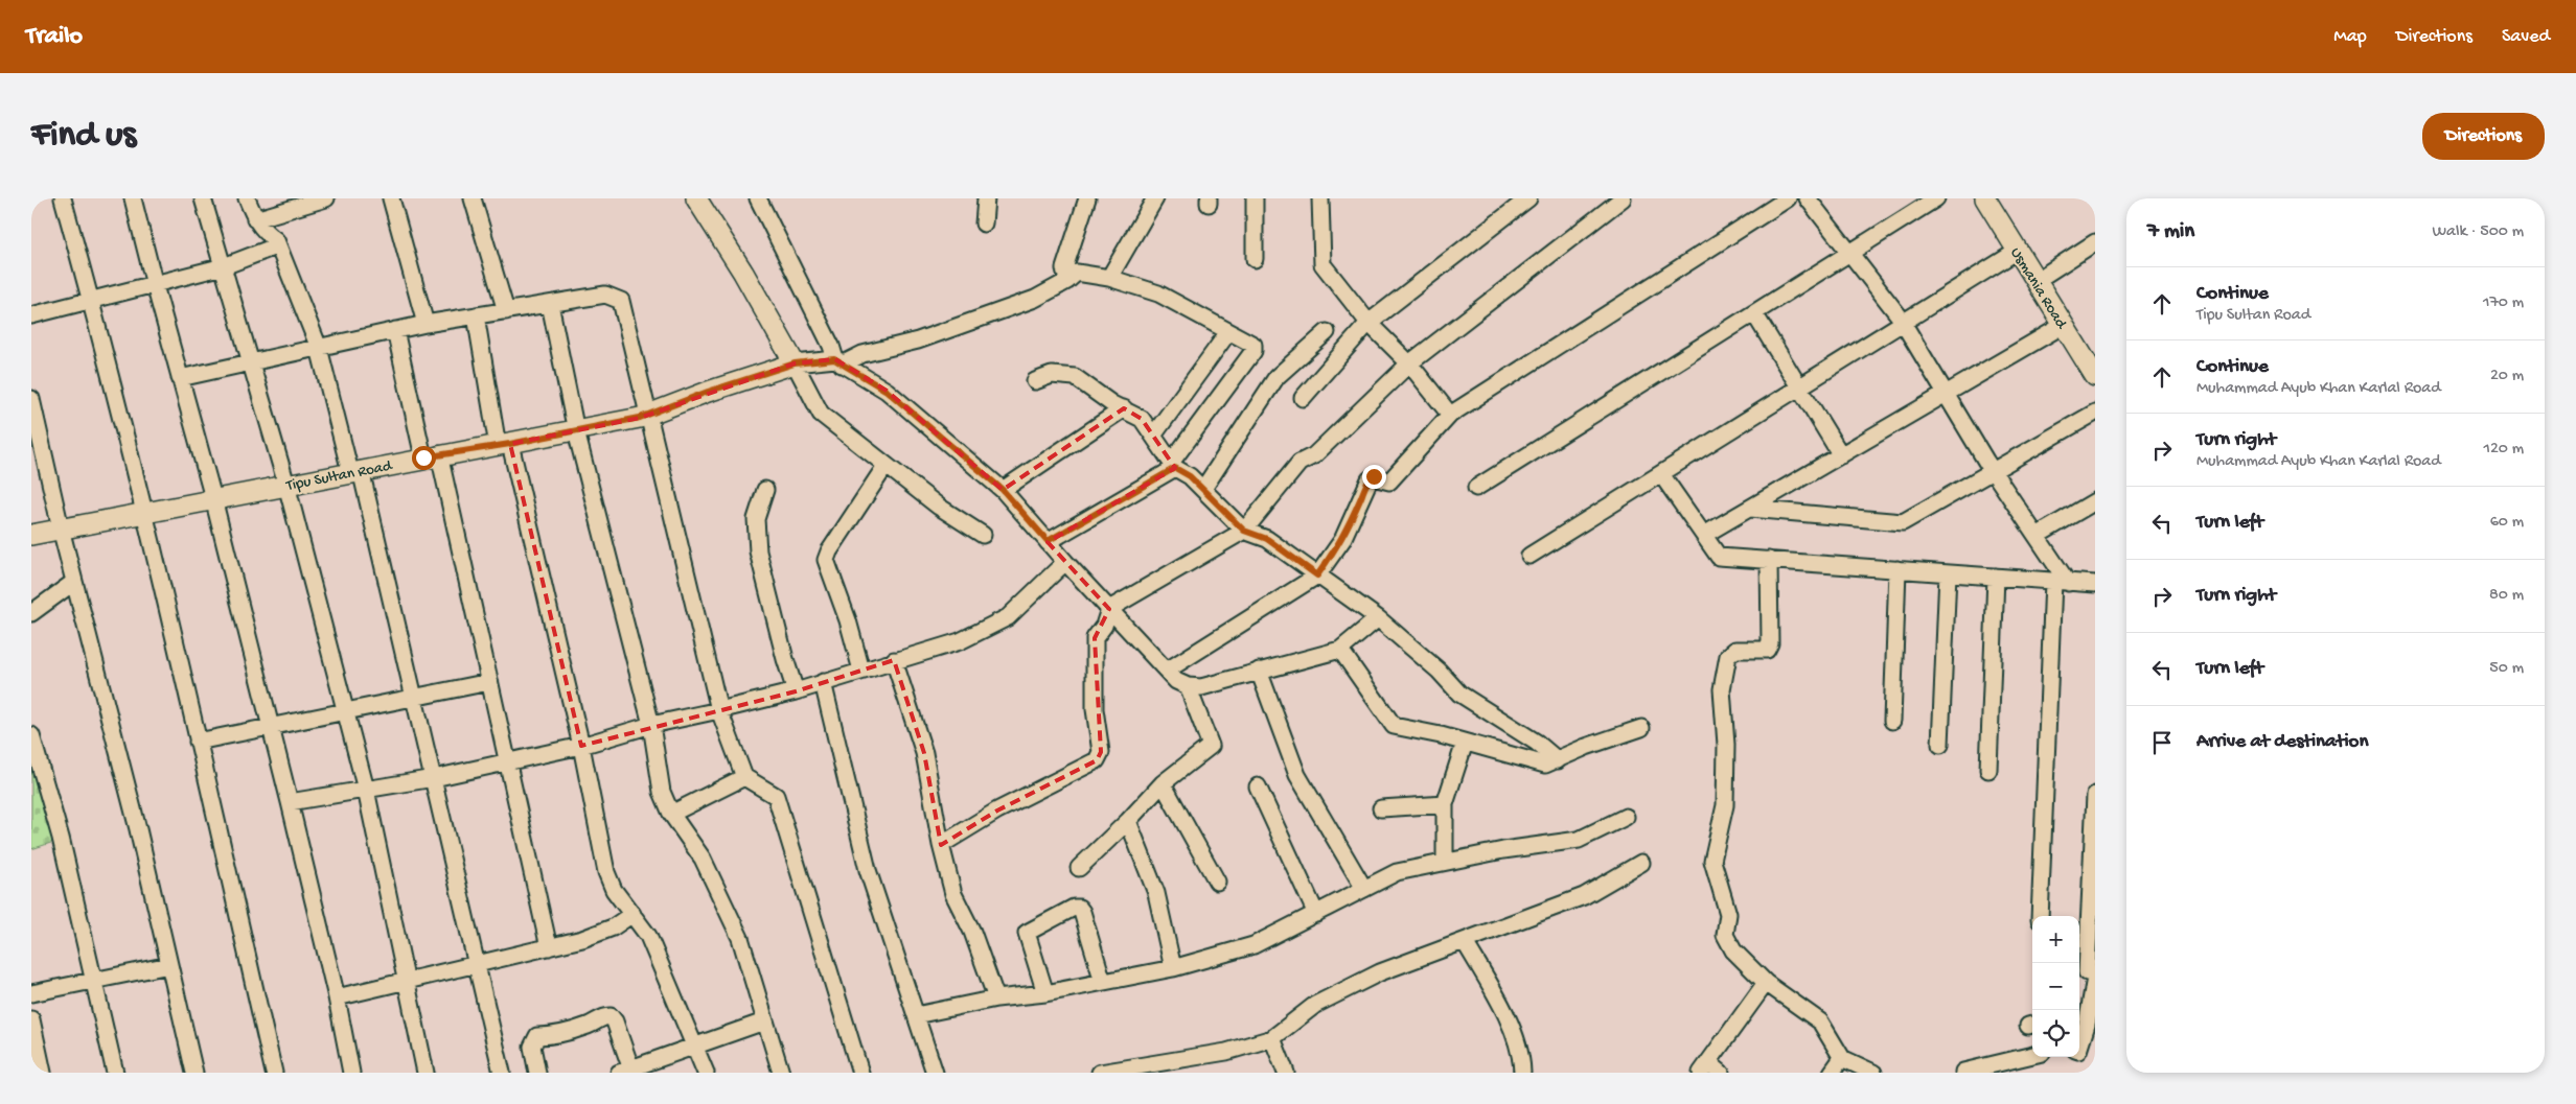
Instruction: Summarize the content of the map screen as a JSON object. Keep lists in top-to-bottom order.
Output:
{
  "streets": {
    "main road": ["Usmania Road", "Tipu Sultan Road"]
  },
  "page": {
    "header": "Trailo",
    "nav": ["Map", "Directions", "Saved"],
    "buttons": "Directions",
    "title": "Find us",
    "heading": ["7 min", "Walk · 500 m"],
    "list": [
      ["Continue", "Tipu Sultan Road", "170 m"],
      ["Continue", "Muhammad Ayub Khan Karlal Road", "20 m"],
      ["Turn right", "Muhammad Ayub Khan Karlal Road", "120 m"],
      ["Turn left", "60 m"],
      ["Turn right", "80 m"],
      ["Turn left", "50 m"],
      "Arrive at destination"
    ],
    "map_buttons": ["+", "−"]
  }
}
